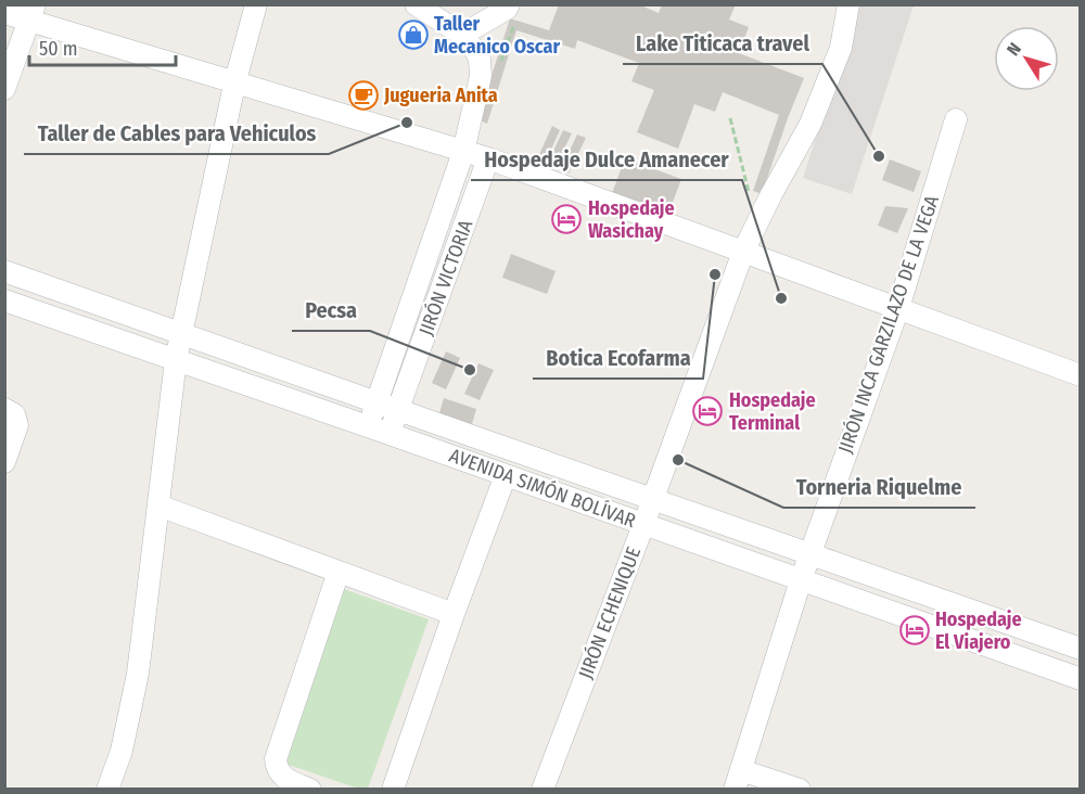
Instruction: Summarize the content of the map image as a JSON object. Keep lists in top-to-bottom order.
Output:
{
  "streets": {
    "street": [
      "JIRÓN VICTORIA",
      "JIRÓN INCA GARZILAZO DE LA VEGA",
      "AVENIDA SIMÓN BOLÍVAR",
      "JIRÓN ECHENIQUE"
    ]
  },
  "crossings": [
    ["JIRÓN VICTORIA", "AVENIDA SIMÓN BOLÍVAR"],
    ["JIRÓN INCA GARZILAZO DE LA VEGA", "AVENIDA SIMÓN BOLÍVAR"],
    ["AVENIDA SIMÓN BOLÍVAR", "JIRÓN ECHENIQUE"]
  ],
  "places": {
    "shop": ["Taller Mecanico Oscar"],
    "cafe": ["Jugueria Anita"],
    "other": [
      "Taller de Cables para Vehiculos",
      "Lake Titicaca travel",
      "Botica Ecofarma",
      "Hospedaje Dulce Amanecer",
      "Pecsa",
      "Torneria Riquelme"
    ],
    "hotel": ["Hospedaje Wasichay", "Hospedaje Terminal", "Hospedaje El Viajero"]
  },
  "scale_bar": "50 m",
  "north": "top left"
}
